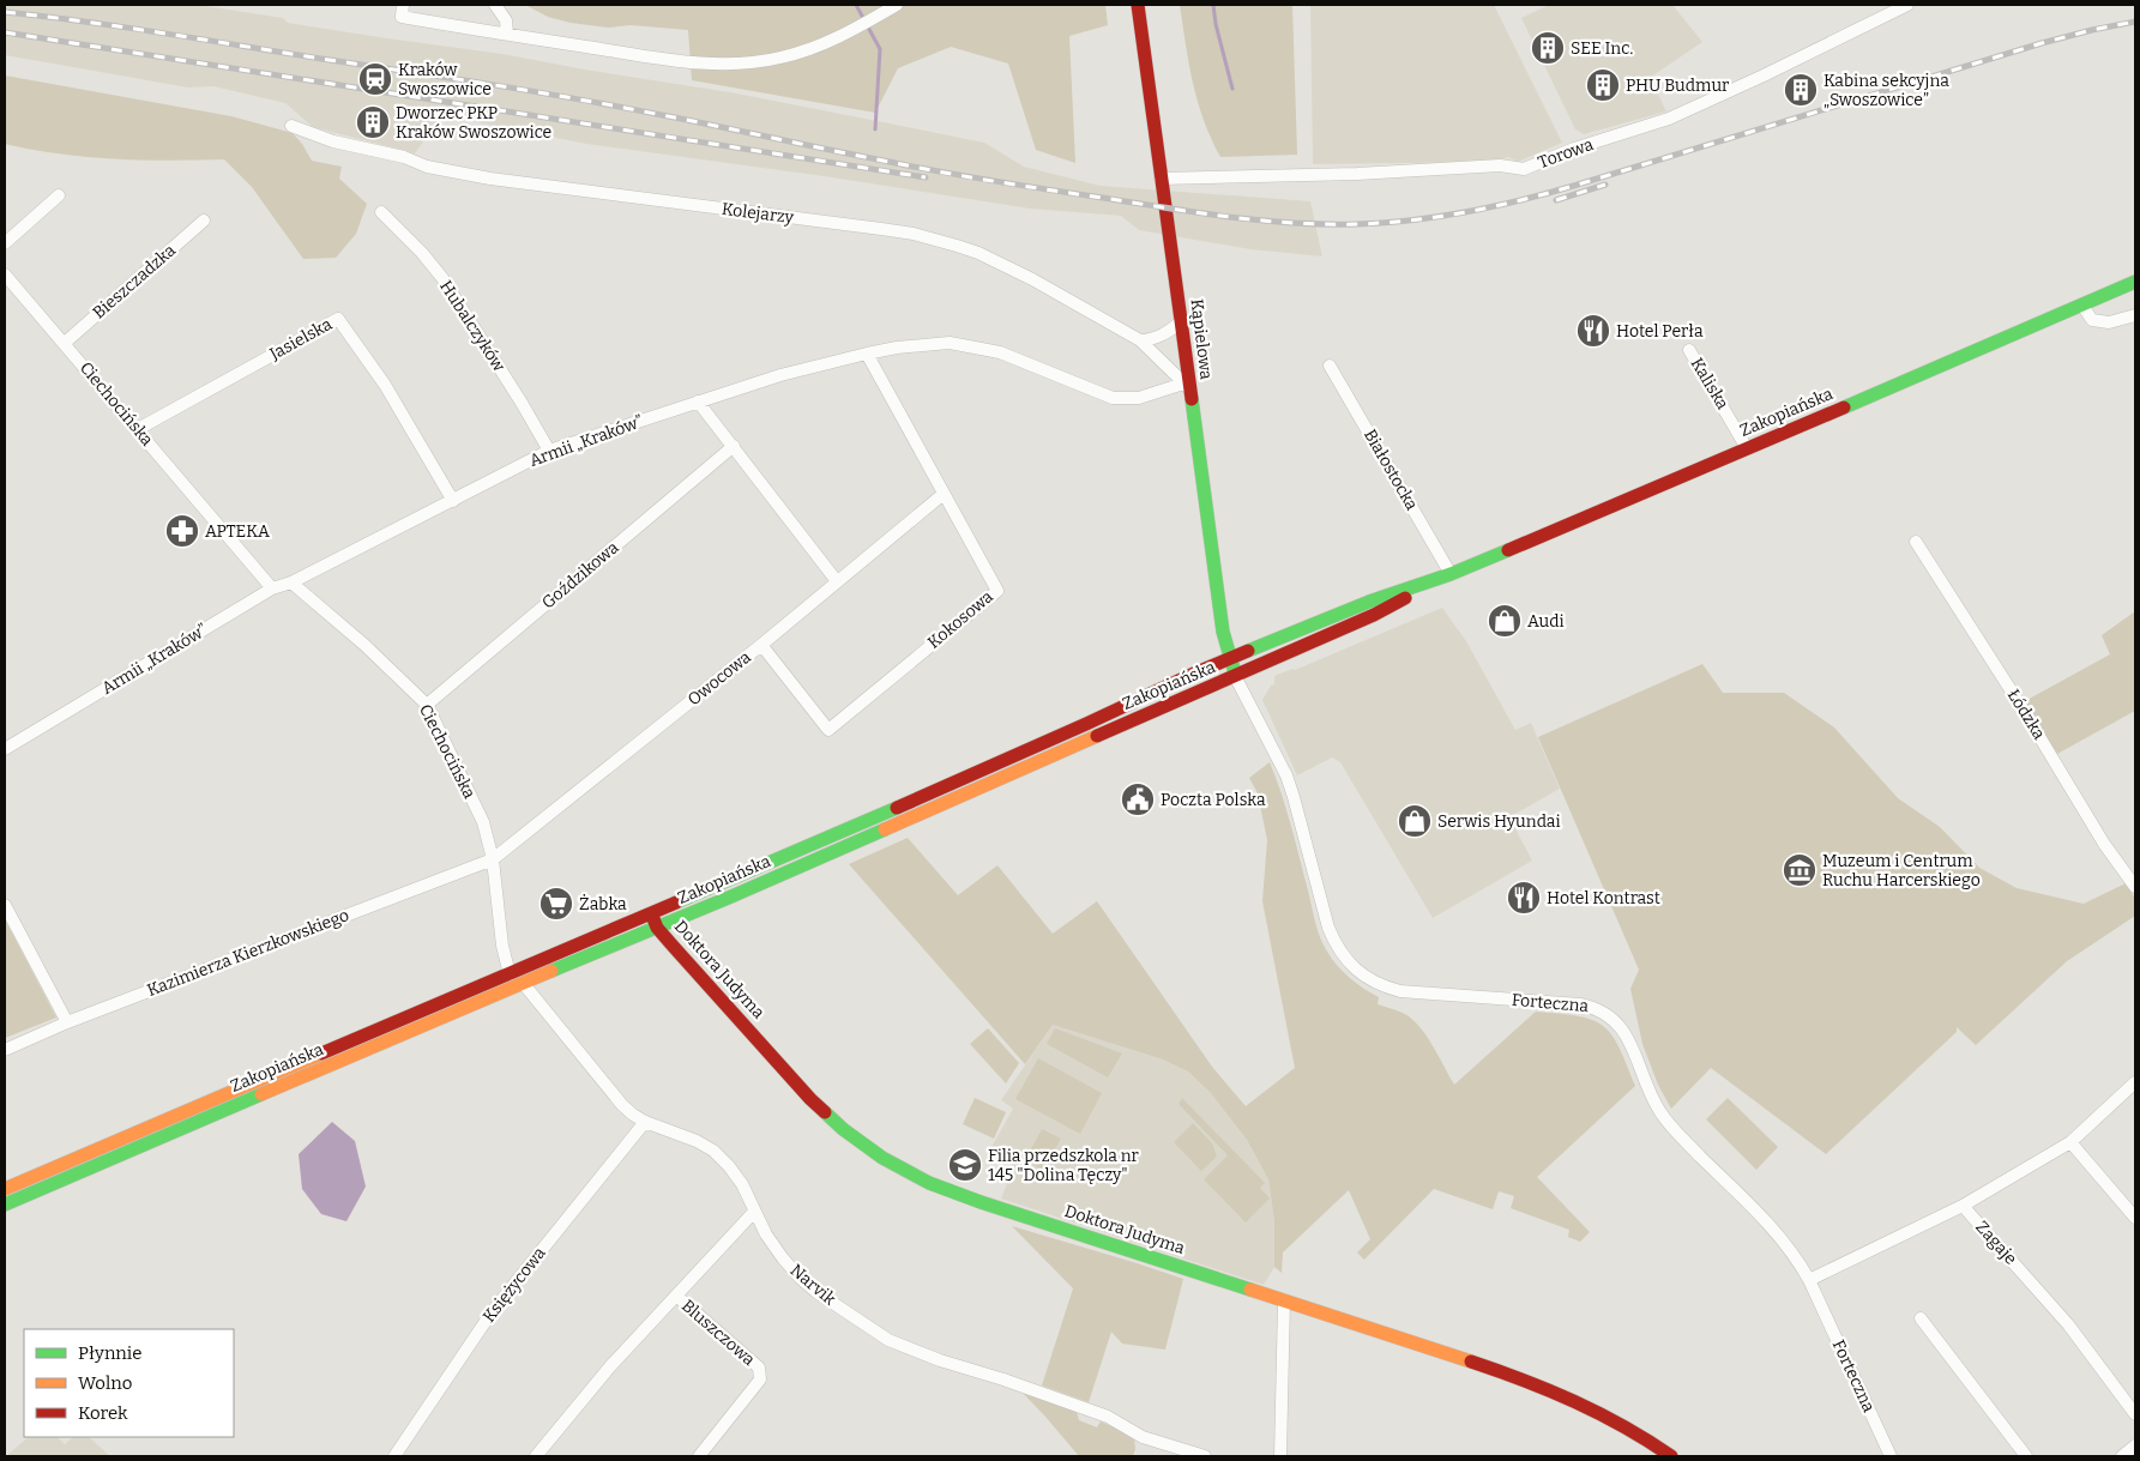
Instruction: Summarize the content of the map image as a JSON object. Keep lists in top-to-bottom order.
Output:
{
  "streets": {
    "main road": ["Kąpielowa", "Zakopiańska", "Doktora Judyma"],
    "street": [
      "Torowa",
      "Kolejarzy",
      "Bieszczadzka",
      "Hubalczyków",
      "Jasielska",
      "Kaliska",
      "Ciechocińska",
      "Armii „Kraków”",
      "Białostocka",
      "Goździkowa",
      "Kokosowa",
      "Owocowa",
      "Łódzka",
      "Kazimierza Kierzkowskiego",
      "Forteczna",
      "Zagaje",
      "Księżycowa",
      "Narvik",
      "Bluszczowa"
    ]
  },
  "crossings": [
    ["Torowa", "Kąpielowa"],
    ["Kolejarzy", "Kąpielowa"],
    ["Kolejarzy", "Armii „Kraków”"],
    ["Bieszczadzka", "Ciechocińska"],
    ["Hubalczyków", "Armii „Kraków”"],
    ["Jasielska", "Ciechocińska"],
    ["Jasielska", "Armii „Kraków”"],
    ["Kąpielowa", "Zakopiańska"],
    ["Kąpielowa", "Armii „Kraków”"],
    ["Kąpielowa", "Forteczna"],
    ["Kaliska", "Zakopiańska"],
    ["Ciechocińska", "Zakopiańska"],
    ["Ciechocińska", "Armii „Kraków”"],
    ["Ciechocińska", "Goździkowa"],
    ["Ciechocińska", "Owocowa"],
    ["Ciechocińska", "Kazimierza Kierzkowskiego"],
    ["Zakopiańska", "Białostocka"],
    ["Zakopiańska", "Doktora Judyma"],
    ["Zakopiańska", "Forteczna"],
    ["Zakopiańska", "Narvik"],
    ["Armii „Kraków”", "Kokosowa"],
    ["Kokosowa", "Owocowa"],
    ["Owocowa", "Kazimierza Kierzkowskiego"],
    ["Forteczna", "Zagaje"],
    ["Księżycowa", "Narvik"],
    ["Narvik", "Bluszczowa"]
  ],
  "places": {
    "building": [
      "SEE Inc.",
      "PHU Budmur",
      "Kabina sekcyjna „Swoszowice”",
      "Dworzec PKP Kraków Swoszowice"
    ],
    "station": ["Kraków Swoszowice"],
    "restaurant": ["Hotel Perła", "Hotel Kontrast"],
    "pharmacy": ["APTEKA"],
    "shop": ["Audi", "Serwis Hyundai"],
    "public building": ["Poczta Polska"],
    "museum": ["Muzeum i Centrum Ruchu Harcerskiego"],
    "supermarket": ["Żabka"],
    "school or university": ["Filia przedszkola nr 145 \"Dolina Tęczy\""]
  },
  "legend": ["Płynnie", "Wolno", "Korek"]
}
